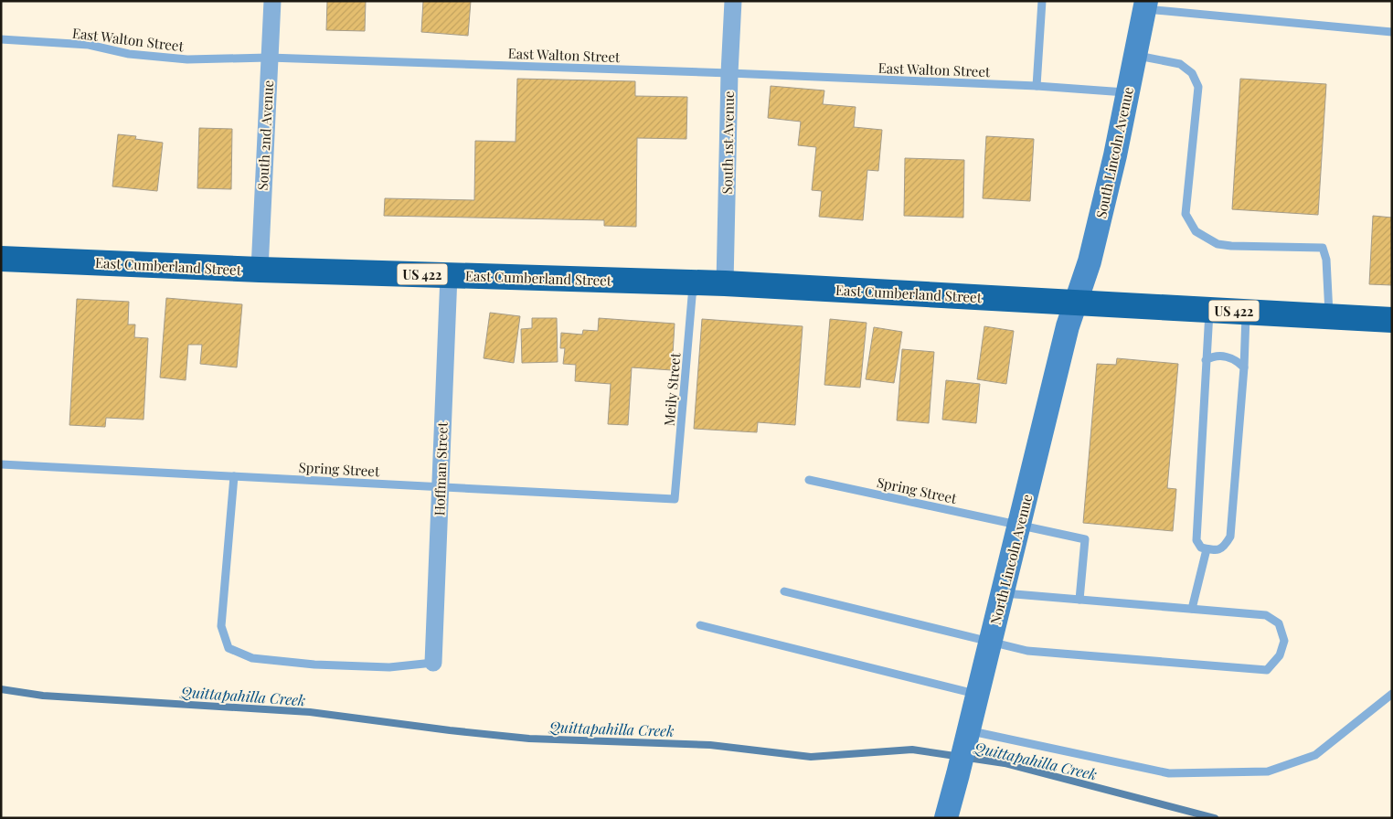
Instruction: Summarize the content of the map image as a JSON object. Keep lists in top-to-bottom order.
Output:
{
  "streets": {
    "highway": ["East Cumberland Street", "US 422"],
    "main road": ["South Lincoln Avenue", "North Lincoln Avenue"],
    "street": ["South 2nd Avenue", "South 1st Avenue", "Hoffman Street"],
    "lane": ["East Walton Street", "Meily Street", "Spring Street"]
  },
  "crossings": [
    ["East Walton Street", "South 2nd Avenue"],
    ["East Walton Street", "South 1st Avenue"],
    ["East Walton Street", "South Lincoln Avenue"],
    ["South 2nd Avenue", "East Cumberland Street"],
    ["South 1st Avenue", "East Cumberland Street"],
    ["South Lincoln Avenue", "East Cumberland Street"],
    ["South Lincoln Avenue", "US 422"],
    ["South Lincoln Avenue", "North Lincoln Avenue"],
    ["East Cumberland Street", "US 422"],
    ["East Cumberland Street", "Meily Street"],
    ["East Cumberland Street", "Hoffman Street"],
    ["East Cumberland Street", "North Lincoln Avenue"],
    ["US 422", "North Lincoln Avenue"],
    ["Meily Street", "Spring Street"],
    ["Spring Street", "Hoffman Street"],
    ["Spring Street", "North Lincoln Avenue"]
  ],
  "water": ["Quittapahilla Creek"]
}
